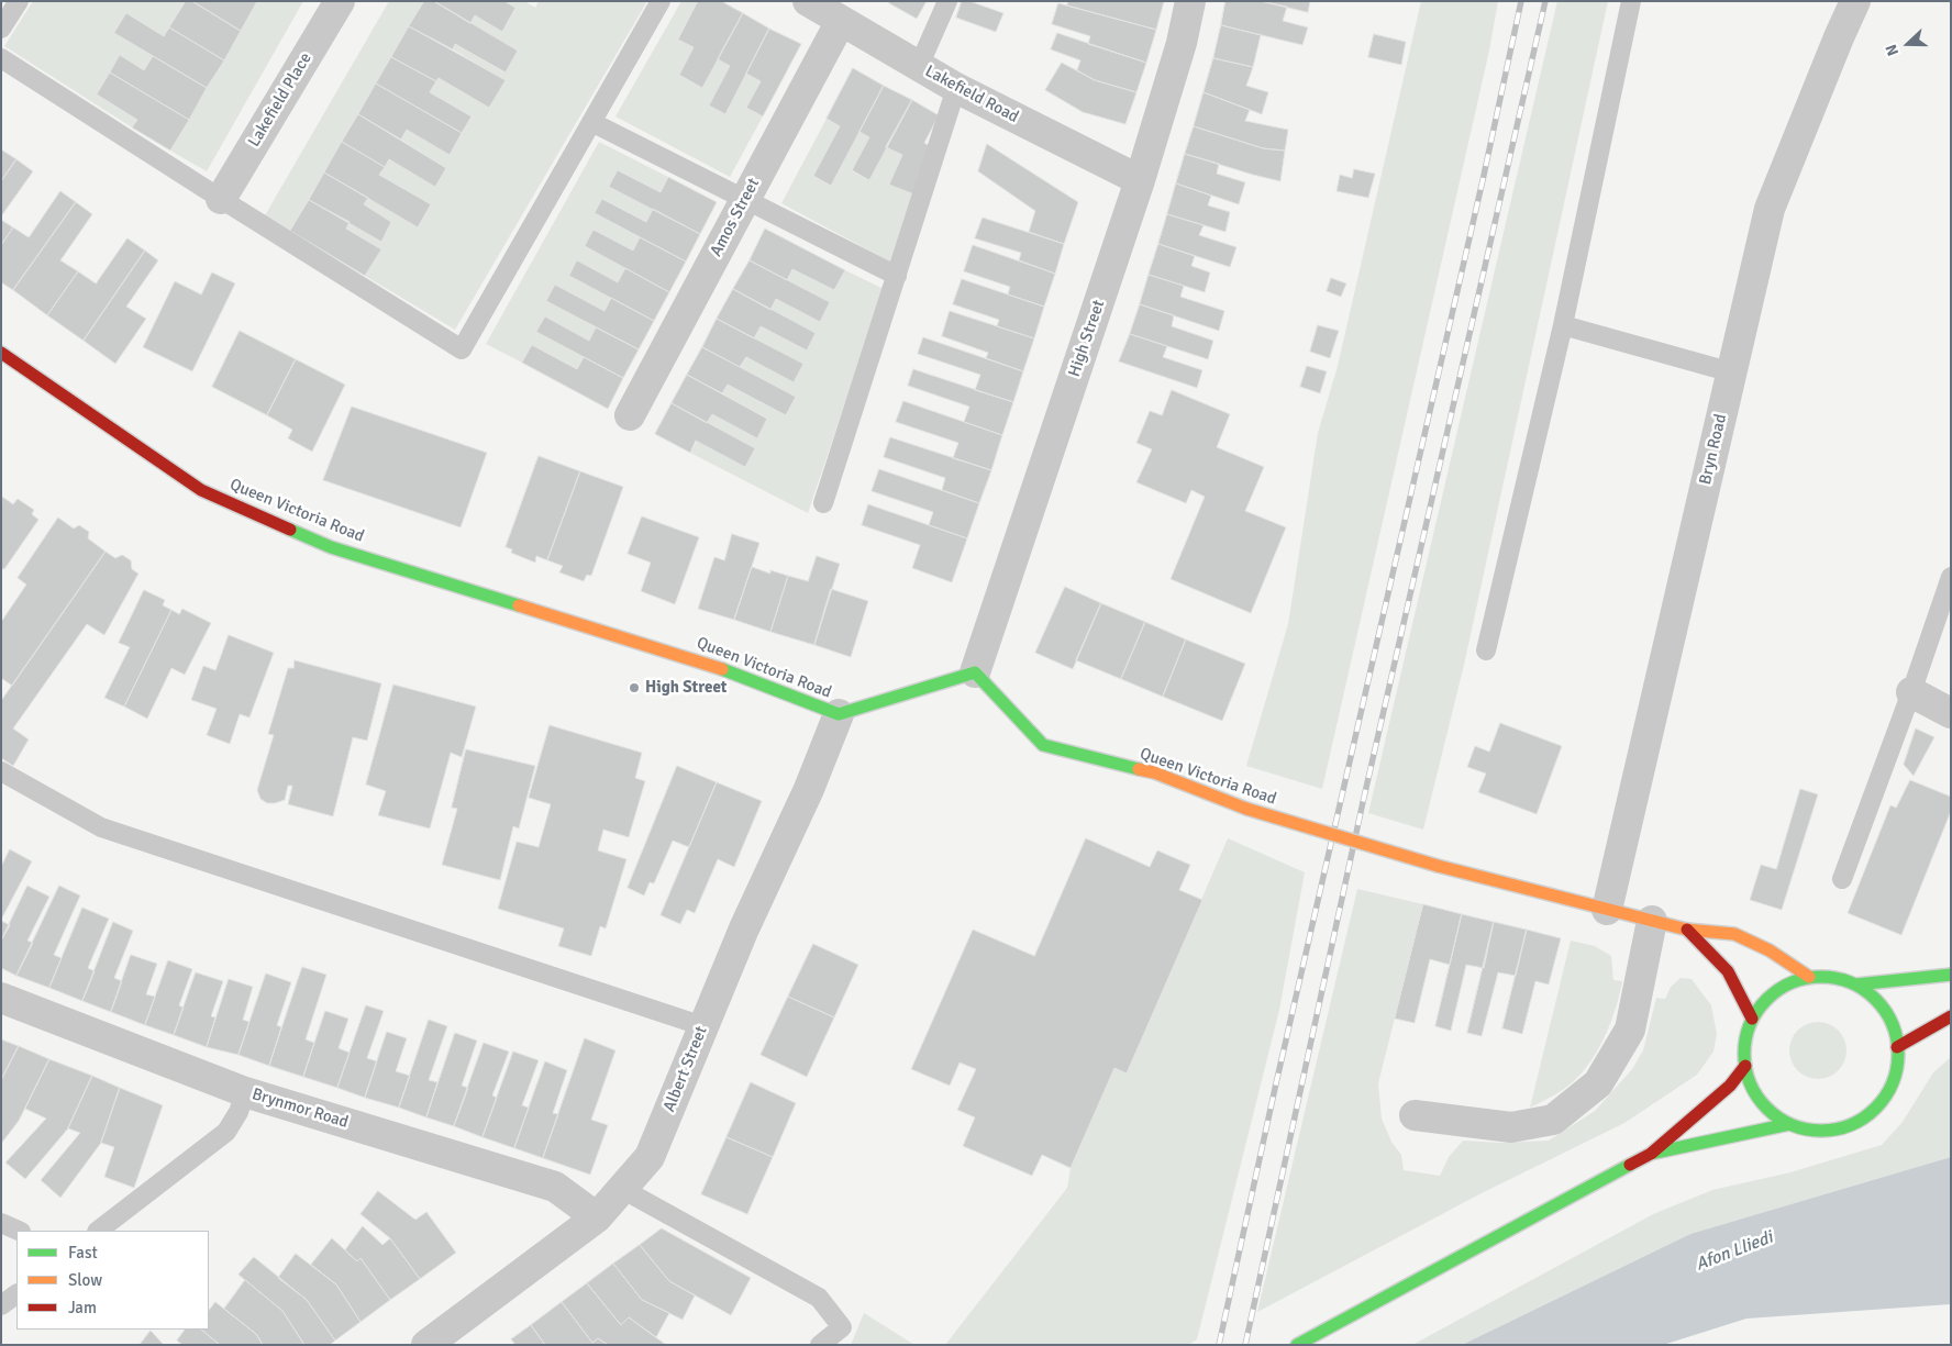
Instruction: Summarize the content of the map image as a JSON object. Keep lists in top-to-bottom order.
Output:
{
  "streets": {
    "street": [
      "Lakefield Road",
      "Lakefield Place",
      "Amos Street",
      "High Street",
      "Bryn Road",
      "Queen Victoria Road",
      "Albert Street",
      "Brynmor Road"
    ]
  },
  "crossings": [
    ["Lakefield Road", "Amos Street"],
    ["Lakefield Road", "High Street"],
    ["High Street", "Queen Victoria Road"],
    ["Bryn Road", "Queen Victoria Road"],
    ["Queen Victoria Road", "Albert Street"],
    ["Albert Street", "Brynmor Road"]
  ],
  "water": ["Afon Lliedi"],
  "places": ["High Street"],
  "legend": ["Fast", "Slow", "Jam"],
  "north": "left"
}
